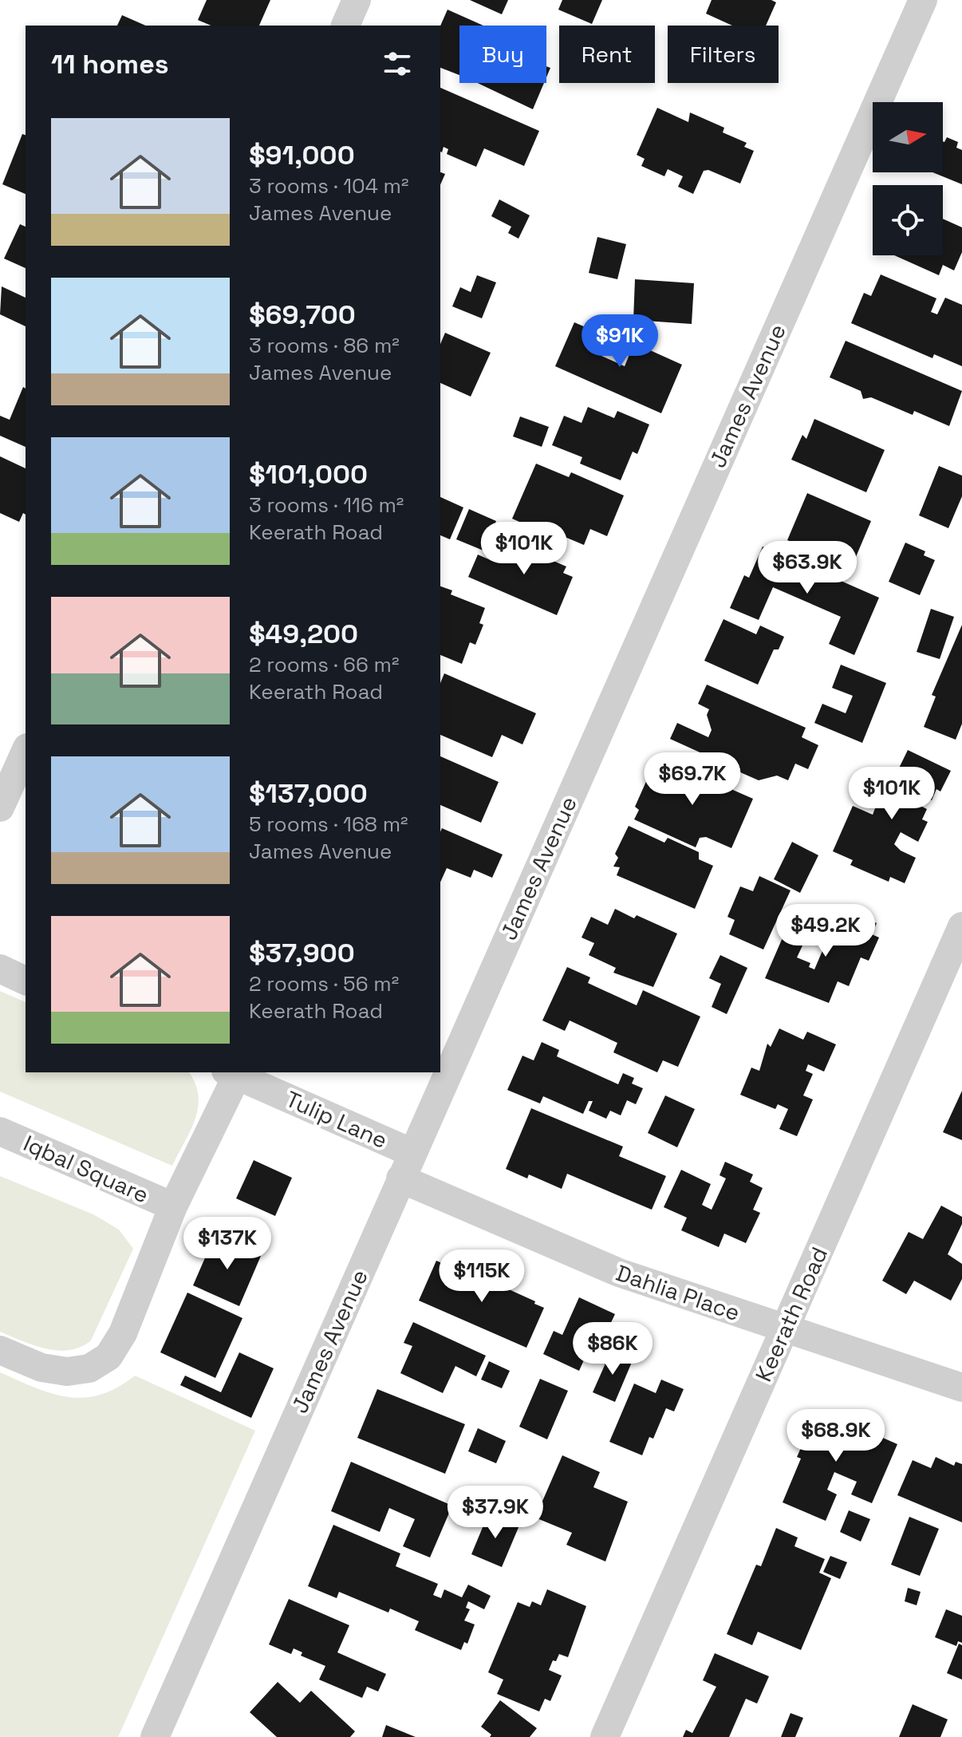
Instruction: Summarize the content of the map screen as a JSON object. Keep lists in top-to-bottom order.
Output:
{
  "streets": {
    "street": [
      "James Avenue",
      "Tulip Lane",
      "Iqbal Square",
      "Dahlia Place",
      "Keerath Road"
    ]
  },
  "crossings": [
    ["James Avenue", "Tulip Lane"],
    ["James Avenue", "Dahlia Place"],
    ["Tulip Lane", "Iqbal Square"],
    ["Tulip Lane", "Dahlia Place"],
    ["Dahlia Place", "Keerath Road"]
  ],
  "north": "right",
  "page": {
    "chip": ["Buy", "Rent", "Filters"],
    "heading": "11 homes",
    "list": [
      {
        "name": "$91,000",
        "note": "3 rooms · 104 m² · James Avenue"
      },
      {
        "name": "$69,700",
        "note": "3 rooms · 86 m² · James Avenue"
      },
      {
        "name": "$101,000",
        "note": "3 rooms · 116 m² · Keerath Road"
      },
      {
        "name": "$49,200",
        "note": "2 rooms · 66 m² · Keerath Road"
      },
      {
        "name": "$137,000",
        "note": "5 rooms · 168 m² · James Avenue"
      },
      {
        "name": "$37,900",
        "note": "2 rooms · 56 m² · Keerath Road"
      }
    ],
    "price": [
      "$91K",
      "$101K",
      "$63.9K",
      "$69.7K",
      "$101K",
      "$49.2K",
      "$137K",
      "$115K",
      "$86K",
      "$68.9K",
      "$37.9K"
    ]
  }
}
